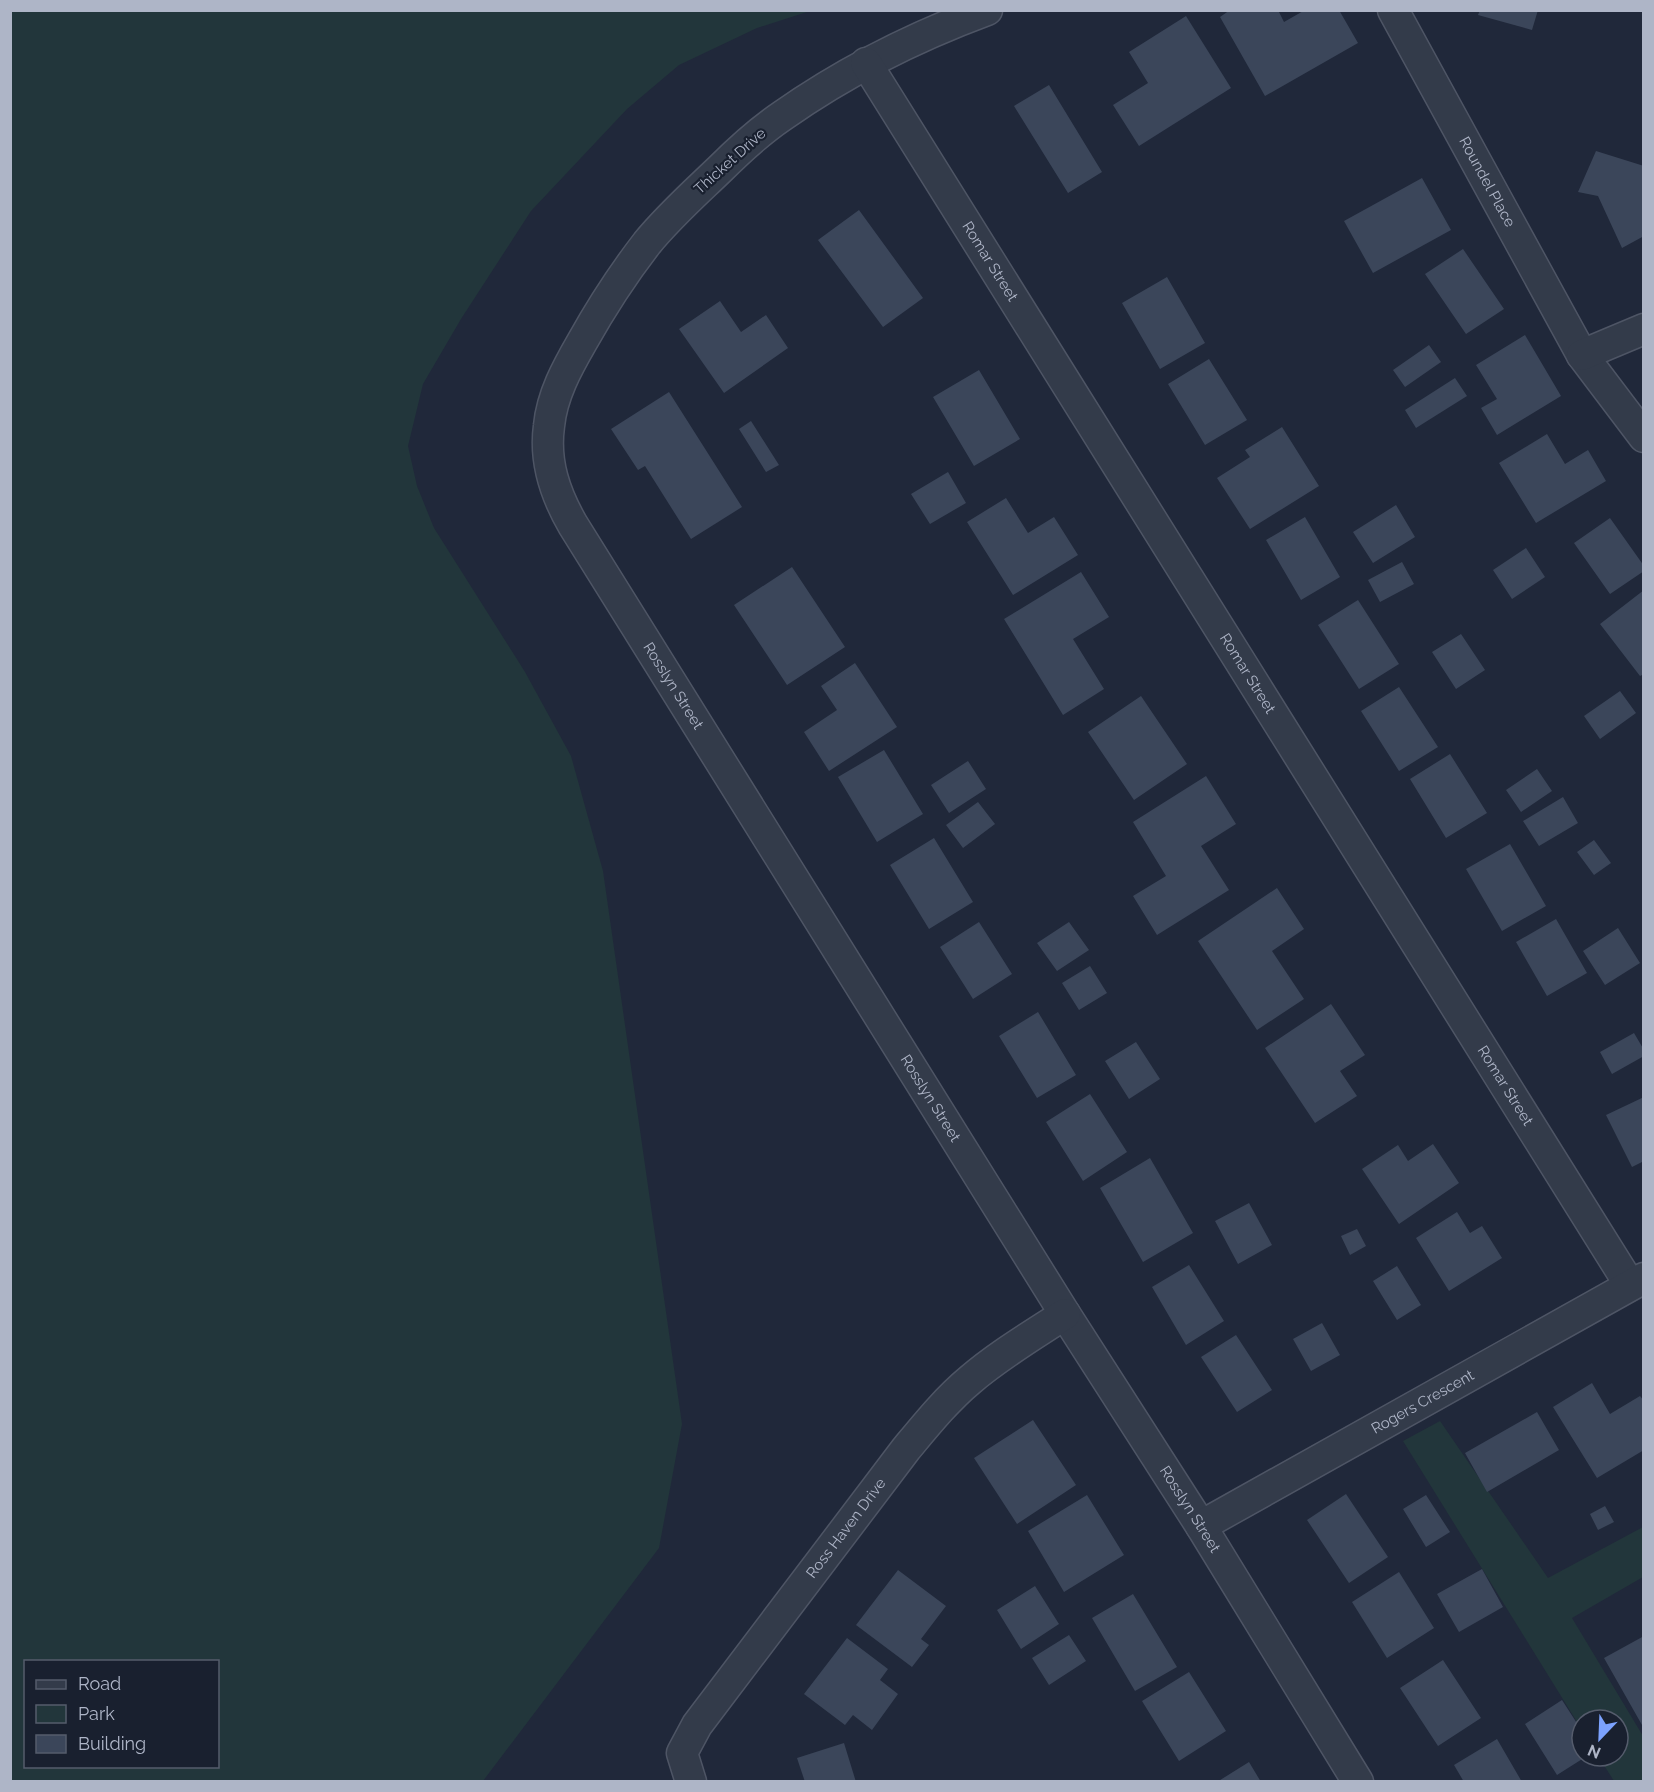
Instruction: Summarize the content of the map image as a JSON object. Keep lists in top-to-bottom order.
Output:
{
  "streets": {
    "street": [
      "Thicket Drive",
      "Roundel Place",
      "Romar Street",
      "Rosslyn Street",
      "Rogers Crescent",
      "Ross Haven Drive"
    ]
  },
  "crossings": [
    ["Thicket Drive", "Romar Street"],
    ["Thicket Drive", "Rosslyn Street"],
    ["Romar Street", "Rogers Crescent"],
    ["Rosslyn Street", "Rogers Crescent"],
    ["Rosslyn Street", "Ross Haven Drive"]
  ],
  "legend": ["Road", "Park", "Building"],
  "north": "bottom left"
}
